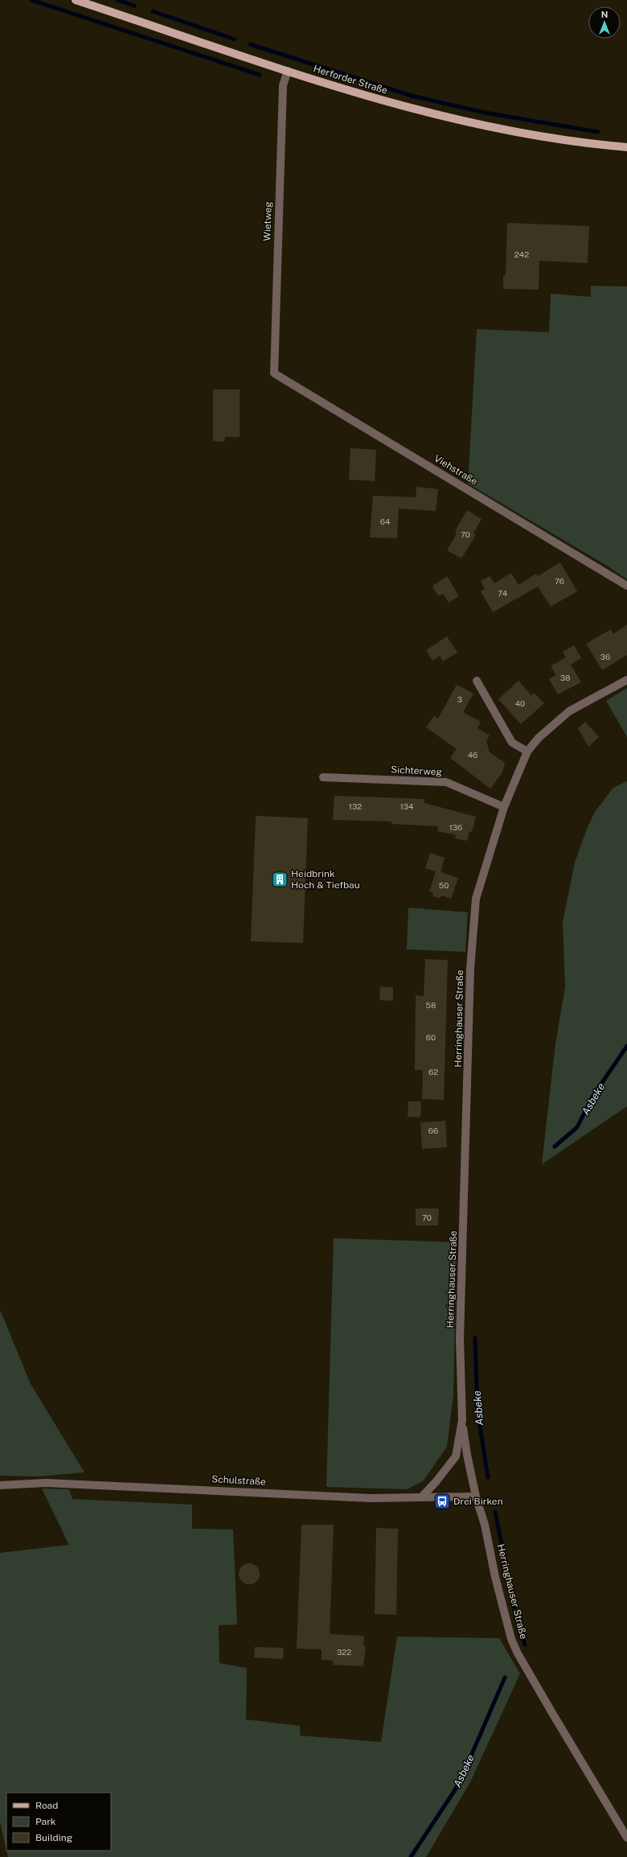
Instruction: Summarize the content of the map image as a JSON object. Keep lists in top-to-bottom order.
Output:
{
  "streets": {
    "main road": ["Herforder Straße"],
    "street": [
      "Wietweg",
      "Viehstraße",
      "Sichterweg",
      "Herringhauser Straße",
      "Schulstraße"
    ]
  },
  "crossings": [
    ["Herforder Straße", "Wietweg"],
    ["Wietweg", "Viehstraße"],
    ["Sichterweg", "Herringhauser Straße"],
    ["Herringhauser Straße", "Schulstraße"]
  ],
  "water": ["Asbeke"],
  "places": {
    "building": ["Heidbrink Hoch & Tiefbau"],
    "bus stop": ["Drei Birken"]
  },
  "house_numbers": [
    "242",
    "64",
    "70",
    "76",
    "74",
    "36",
    "38",
    "3",
    "40",
    "46",
    "132",
    "134",
    "136",
    "50",
    "58",
    "60",
    "62",
    "66",
    "70",
    "322"
  ],
  "legend": ["Road", "Park", "Building"],
  "north": "top"
}
